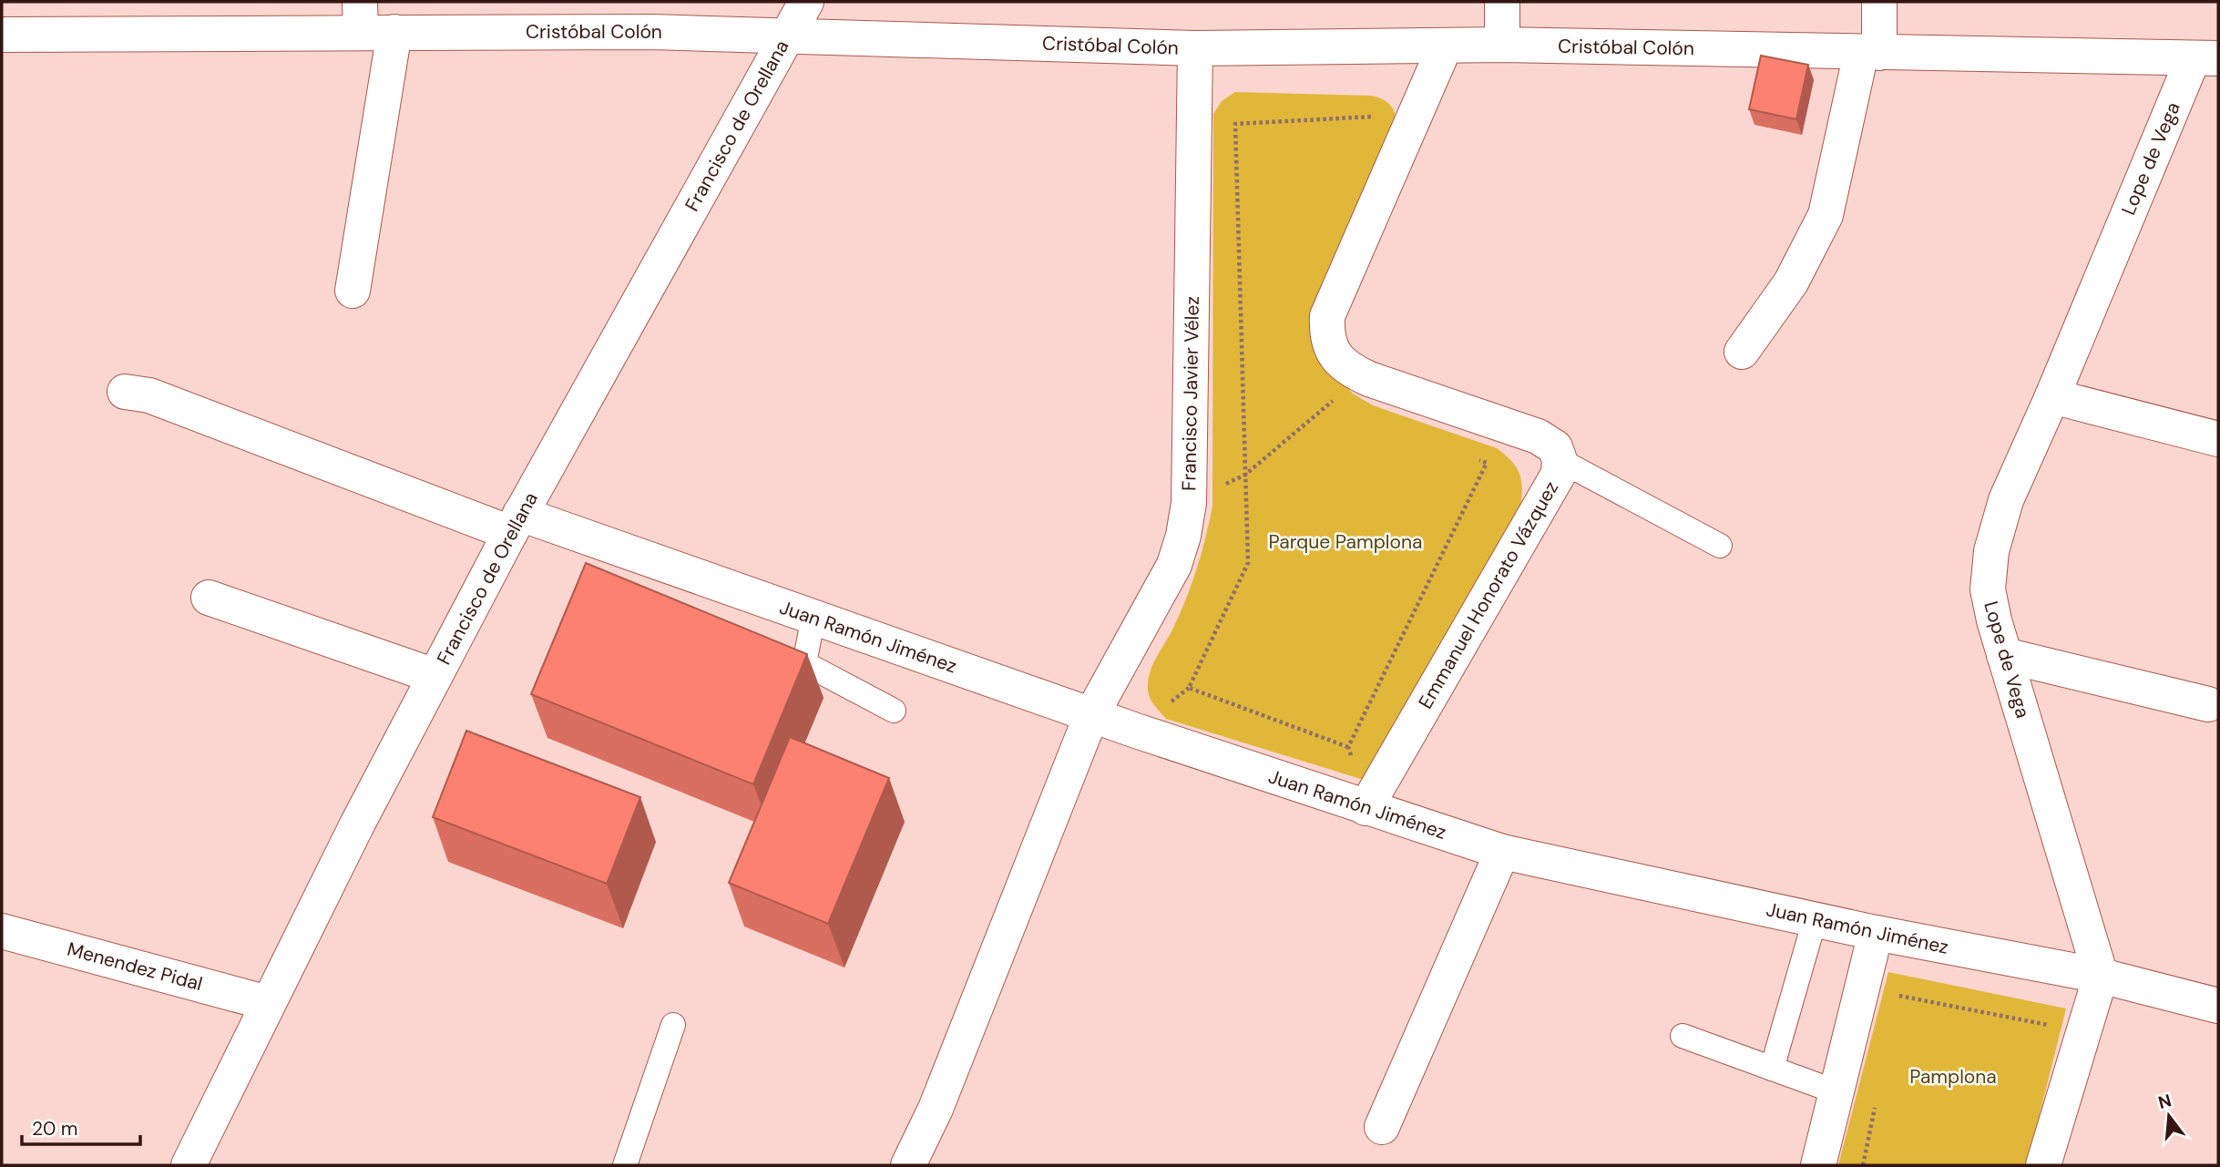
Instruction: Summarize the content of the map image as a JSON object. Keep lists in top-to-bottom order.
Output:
{
  "streets": {
    "street": [
      "Cristóbal Colón",
      "Francisco de Orellana",
      "Lope de Vega",
      "Francisco Javier Vélez",
      "Emmanuel Honorato Vázquez",
      "Juan Ramón Jiménez",
      "Menendez Pidal"
    ]
  },
  "crossings": [
    ["Cristóbal Colón", "Francisco de Orellana"],
    ["Cristóbal Colón", "Lope de Vega"],
    ["Cristóbal Colón", "Francisco Javier Vélez"],
    ["Cristóbal Colón", "Emmanuel Honorato Vázquez"],
    ["Francisco de Orellana", "Juan Ramón Jiménez"],
    ["Francisco de Orellana", "Menendez Pidal"],
    ["Lope de Vega", "Juan Ramón Jiménez"],
    ["Francisco Javier Vélez", "Juan Ramón Jiménez"],
    ["Emmanuel Honorato Vázquez", "Juan Ramón Jiménez"]
  ],
  "parks": ["Parque Pamplona", "Pamplona"],
  "scale_bar": "20 m",
  "north": "top"
}
